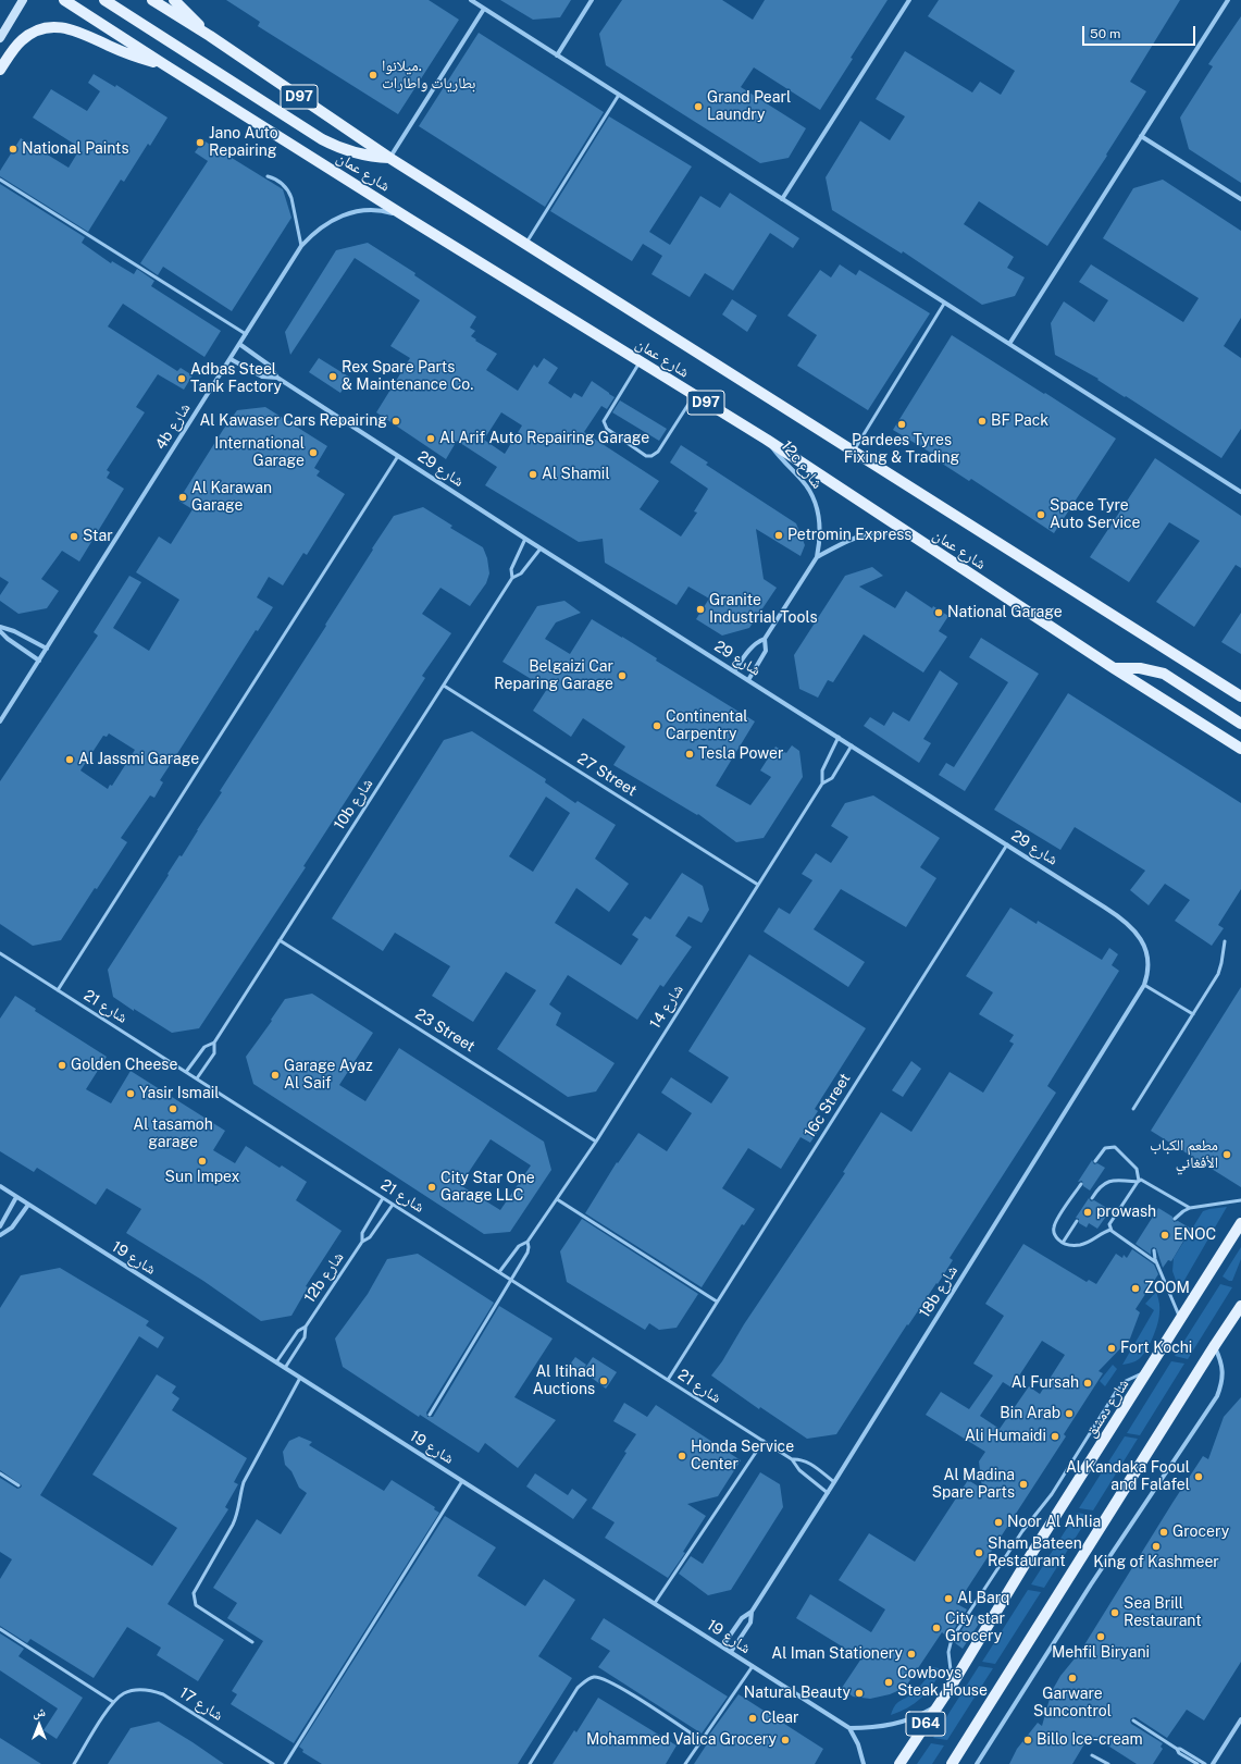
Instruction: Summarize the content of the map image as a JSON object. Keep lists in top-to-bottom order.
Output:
{
  "streets": {
    "main road": [
      "D97",
      "شارع عمان",
      "شارع دمشق",
      "D64"
    ],
    "street": [
      "4b شارع",
      "12c شارع",
      "شارع 29",
      "شارع 19",
      "18b شارع"
    ],
    "lane": [
      "27 Street",
      "10b شارع",
      "شارع 21",
      "شارع 14",
      "23 Street",
      "16c Street",
      "12b شارع",
      "شارع 17"
    ]
  },
  "crossings": [
    ["شارع عمان", "4b شارع"],
    ["شارع عمان", "12c شارع"],
    ["4b شارع", "شارع 29"],
    ["12c شارع", "شارع 29"],
    ["شارع 29", "10b شارع"],
    ["شارع 29", "شارع 14"],
    ["شارع 29", "16c Street"],
    ["شارع 29", "18b شارع"],
    ["27 Street", "10b شارع"],
    ["27 Street", "شارع 14"],
    ["10b شارع", "شارع 21"],
    ["10b شارع", "23 Street"],
    ["شارع 21", "شارع 14"],
    ["شارع 21", "16c Street"],
    ["شارع 21", "12b شارع"],
    ["شارع 21", "18b شارع"],
    ["شارع 14", "23 Street"],
    ["شارع 19", "12b شارع"],
    ["شارع 19", "18b شارع"]
  ],
  "places": [
    "ميلانوا. بطاريات واطارات",
    "Grand Pearl Laundry",
    "Jano Auto Repairing",
    "National Paints",
    "Rex Spare Parts & Maintenance Co.",
    "Adbas Steel Tank Factory",
    "Al Kawaser Cars Repairing",
    "BF Pack",
    "Pardees Tyres Fixing & Trading",
    "Al Arif Auto Repairing Garage",
    "International Garage",
    "Al Shamil",
    "Al Karawan Garage",
    "Space Tyre Auto Service",
    "Petromin Express",
    "Star",
    "Granite Industrial Tools",
    "National Garage",
    "Belgaizi Car Reparing Garage",
    "Continental Carpentry",
    "Tesla Power",
    "Al Jassmi Garage",
    "Golden Cheese",
    "Garage Ayaz Al Saif",
    "Yasir Ismail",
    "Al tasamoh garage",
    "مطعم الكباب الأفغاني",
    "Sun Impex",
    "City Star One Garage LLC",
    "prowash",
    "ENOC",
    "ZOOM",
    "Fort Kochi",
    "Al Itihad Auctions",
    "Al Fursah",
    "Bin Arab",
    "Ali Humaidi",
    "Honda Service Center",
    "Al Kandaka Fooul and Falafel",
    "Al Madina Spare Parts",
    "Noor Al Ahlia",
    "Grocery",
    "King of Kashmeer",
    "Sham Bateen Restaurant",
    "Al Barq",
    "Sea Brill Restaurant",
    "City star Grocery",
    "Mehfil Biryani",
    "Al Iman Stationery",
    "Garware Suncontrol",
    "Cowboys Steak House",
    "Natural Beauty",
    "Clear",
    "Mohammed Valica Grocery",
    "Billo Ice-cream"
  ],
  "scale_bar": "50 m",
  "north": "top"
}
